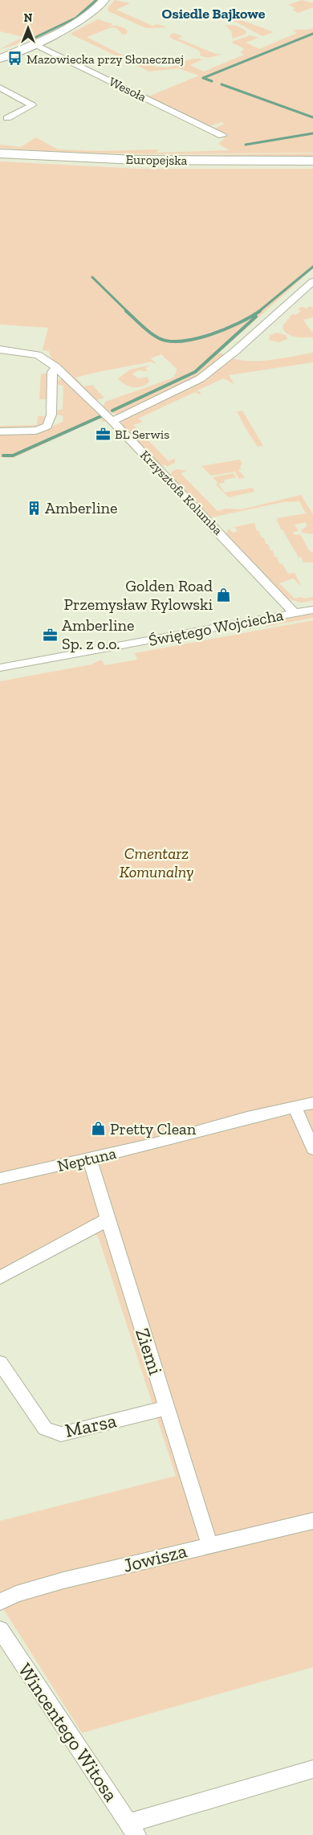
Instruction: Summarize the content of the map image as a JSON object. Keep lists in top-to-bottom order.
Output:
{
  "streets": {
    "main road": ["Europejska"],
    "street": [
      "Wesoła",
      "Krzysztofa Kolumba",
      "Świętego Wojciecha",
      "Neptuna",
      "Ziemi",
      "Marsa",
      "Jowisza",
      "Wincentego Witosa"
    ]
  },
  "crossings": [
    ["Krzysztofa Kolumba", "Świętego Wojciecha"],
    ["Neptuna", "Ziemi"],
    ["Ziemi", "Marsa"],
    ["Ziemi", "Jowisza"]
  ],
  "districts": ["Osiedle Bajkowe"],
  "parks": ["Cmentarz Komunalny"],
  "places": {
    "bus stop": ["Mazowiecka przy Słonecznej"],
    "office": ["BL Serwis", "Amberline Sp. z o.o."],
    "building": ["Amberline"],
    "shop": ["Golden Road Przemysław Rylowski", "Pretty Clean"]
  },
  "north": "top"
}
